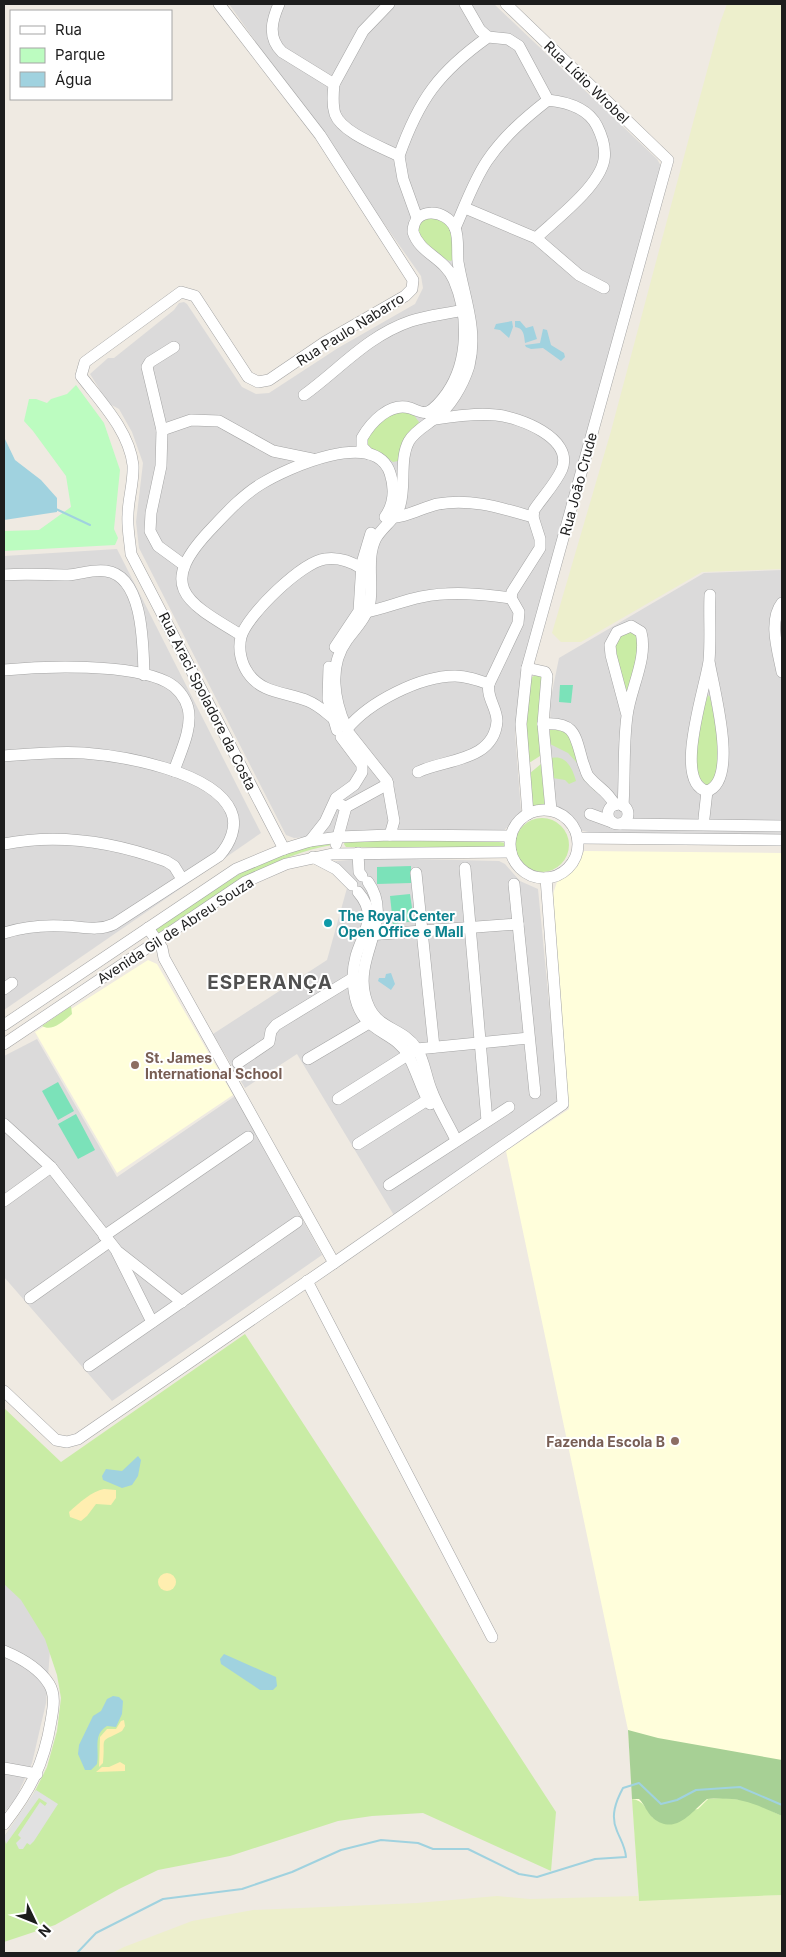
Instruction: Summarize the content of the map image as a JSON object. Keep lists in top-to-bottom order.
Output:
{
  "streets": {
    "street": [
      "Rua Lídio Wrobel",
      "Rua Paulo Nabarro",
      "Rua João Crude",
      "Rua Araci Spoladore da Costa",
      "Avenida Gil de Abreu Souza"
    ]
  },
  "crossings": [
    ["Rua Lídio Wrobel", "Rua João Crude"],
    ["Rua Paulo Nabarro", "Rua Araci Spoladore da Costa"],
    ["Rua João Crude", "Avenida Gil de Abreu Souza"],
    ["Rua Araci Spoladore da Costa", "Avenida Gil de Abreu Souza"]
  ],
  "districts": ["ESPERANÇA"],
  "places": ["The Royal Center Open Office e Mall", "St. James International School", "Fazenda Escola B"],
  "legend": ["Rua", "Parque", "Água"],
  "north": "bottom right"
}
